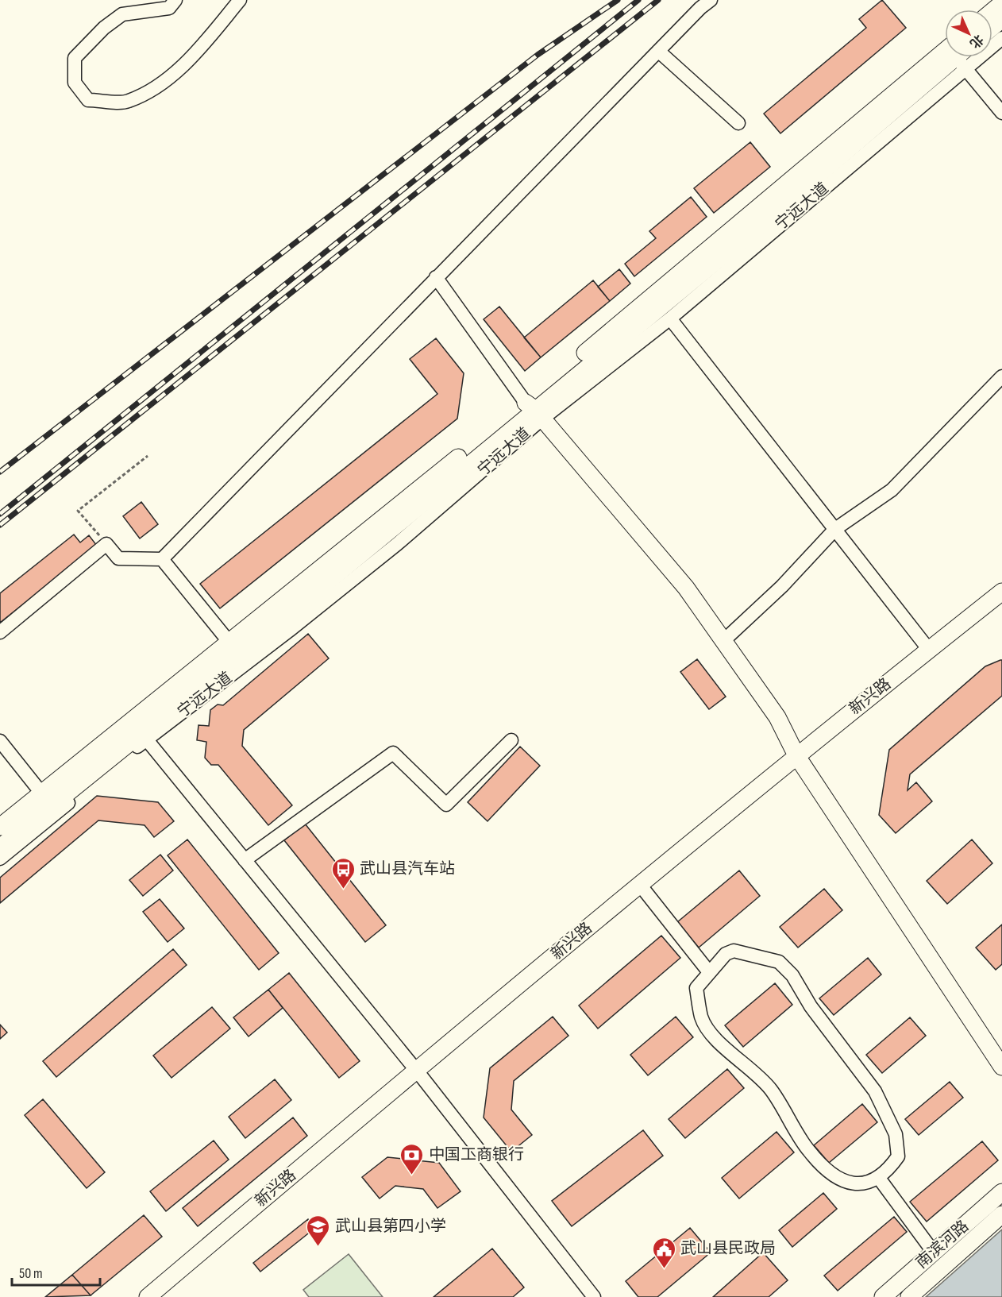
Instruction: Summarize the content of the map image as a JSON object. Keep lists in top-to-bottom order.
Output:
{
  "streets": {
    "main road": ["宁远大道", "新兴路", "南滨河路"]
  },
  "places": {
    "bus stop": ["武山县汽车站"],
    "bank": ["中国工商银行"],
    "school or university": ["武山县第四小学"],
    "public building": ["武山县民政局"]
  },
  "scale_bar": "50 m",
  "north": "bottom right"
}
